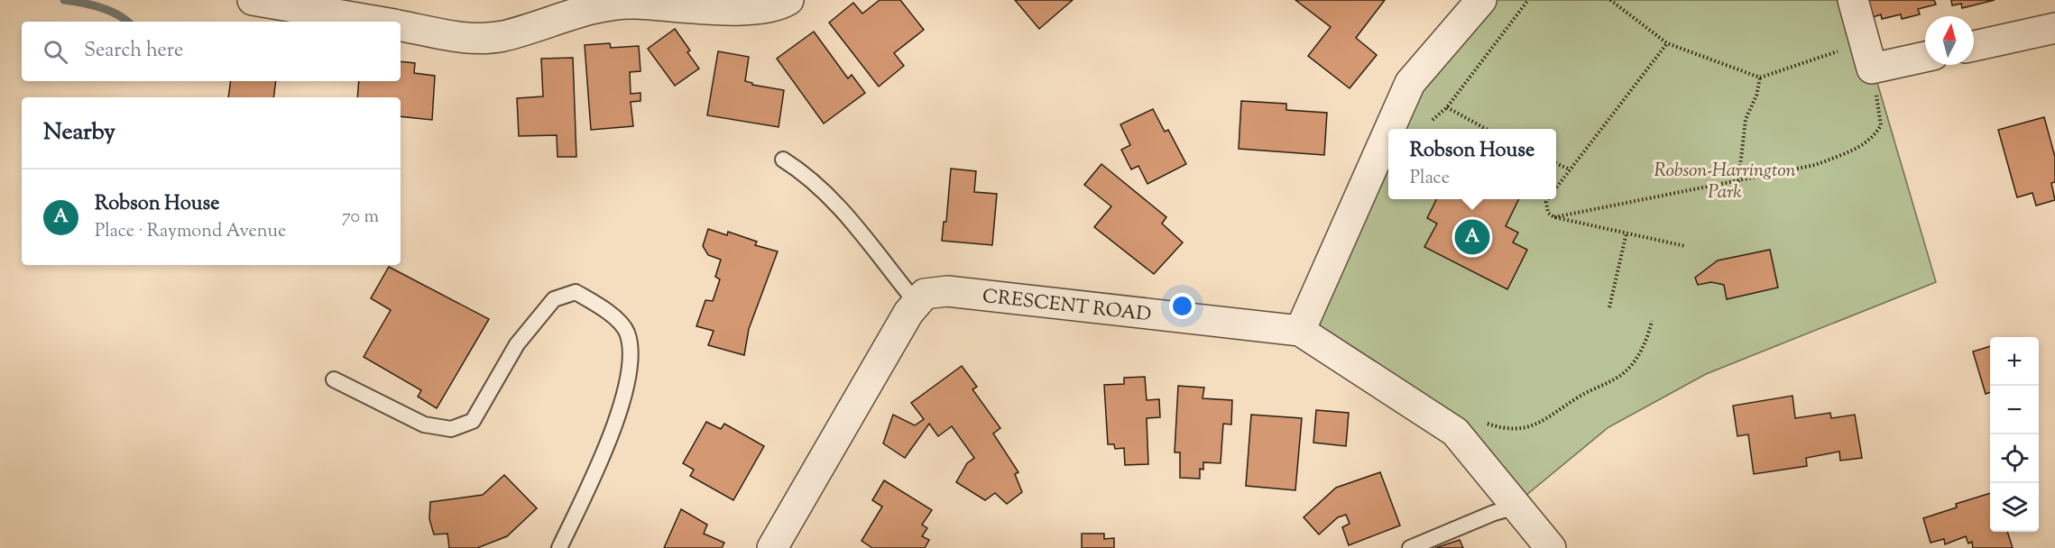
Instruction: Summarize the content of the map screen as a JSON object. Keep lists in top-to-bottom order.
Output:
{
  "streets": {
    "street": ["CRESCENT ROAD"]
  },
  "parks": ["Robson-Harrington Park"],
  "north": "top",
  "page": {
    "search": "Search here",
    "heading": "Nearby",
    "popup": ["Robson House", "Place"],
    "list": [
      {
        "mark": "A",
        "name": "Robson House",
        "note": "Place · Raymond Avenue",
        "value": "70 m"
      }
    ],
    "pins": "A",
    "map_buttons": ["+", "−"]
  }
}
